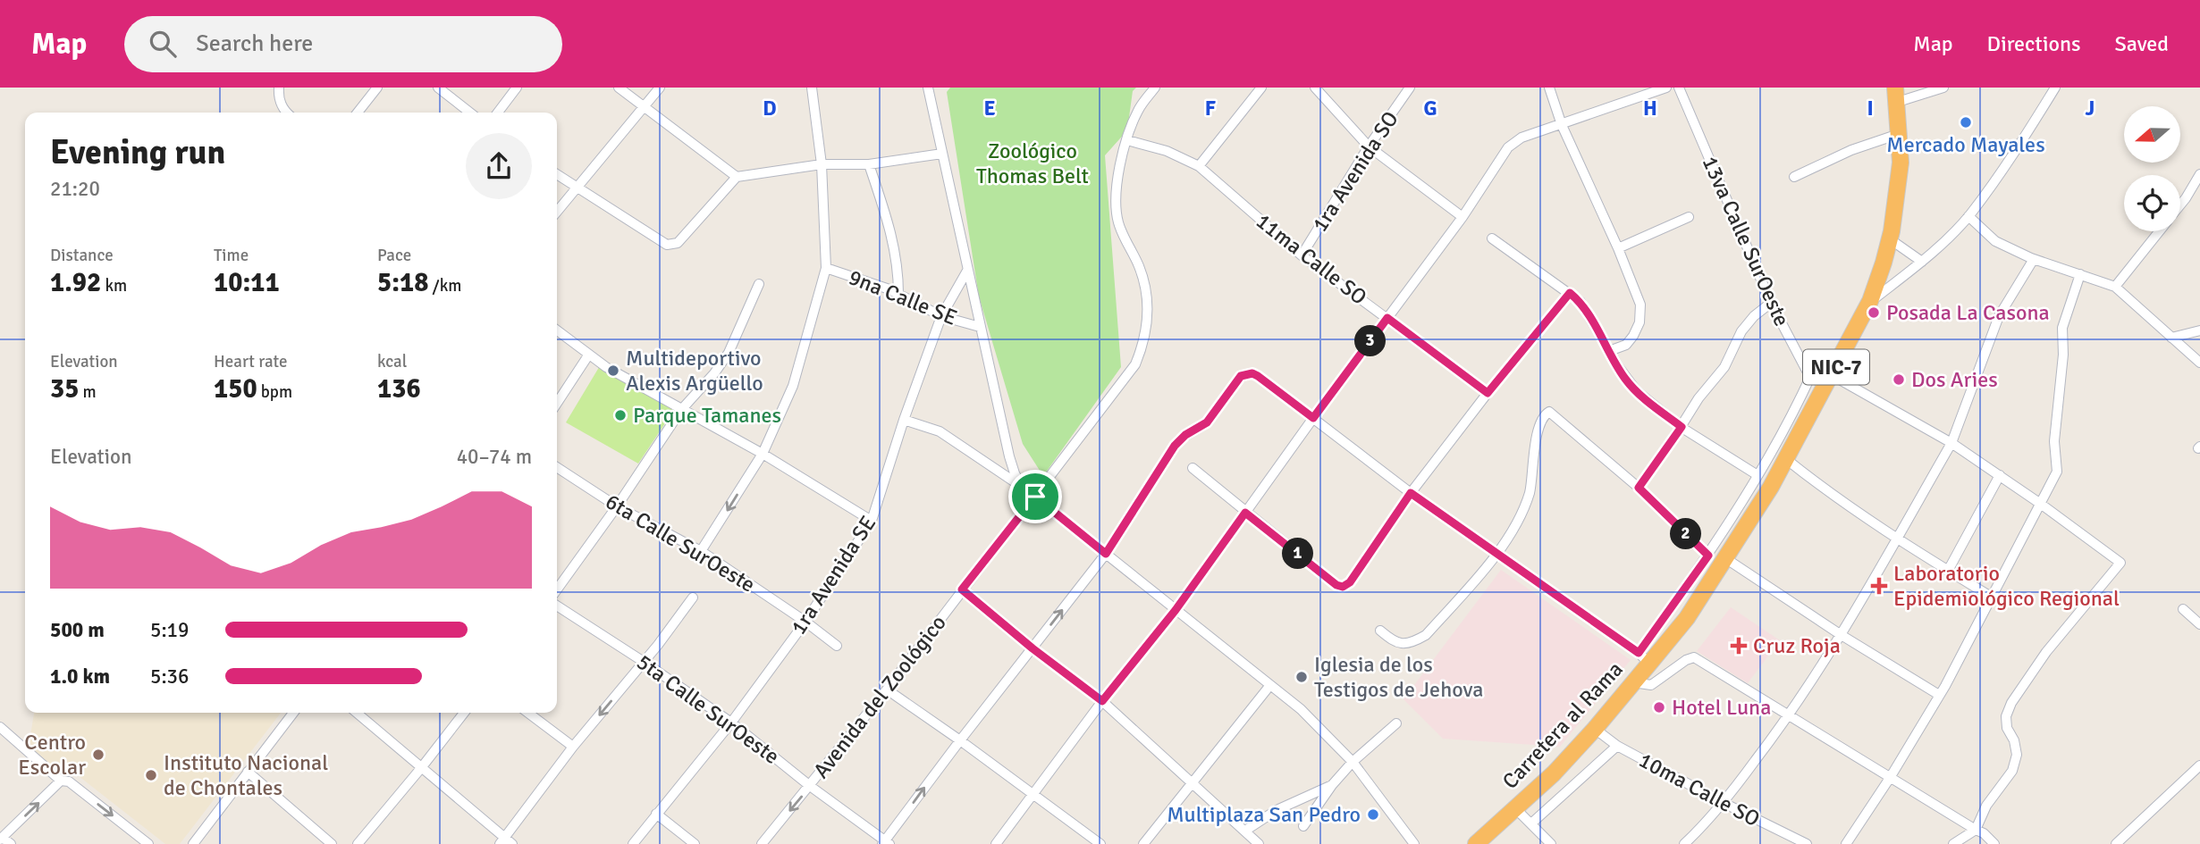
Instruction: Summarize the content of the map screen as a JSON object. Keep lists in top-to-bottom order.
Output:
{
  "streets": {
    "highway": ["NIC-7", "Carretera al Rama"],
    "street": [
      "1ra Avenida SO",
      "13va Calle SurOeste",
      "11ma Calle SO",
      "9na Calle SE",
      "6ta Calle SurOeste",
      "1ra Avenida SE",
      "Avenida del Zoológico",
      "5ta Calle SurOeste",
      "10ma Calle SO"
    ]
  },
  "crossings": [
    ["1ra Avenida SO", "11ma Calle SO"],
    ["13va Calle SurOeste", "Carretera al Rama"],
    ["11ma Calle SO", "Avenida del Zoológico"],
    ["9na Calle SE", "1ra Avenida SE"],
    ["6ta Calle SurOeste", "1ra Avenida SE"],
    ["1ra Avenida SE", "5ta Calle SurOeste"],
    ["Avenida del Zoológico", "5ta Calle SurOeste"],
    ["Carretera al Rama", "10ma Calle SO"]
  ],
  "parks": ["Zoológico Thomas Belt"],
  "places": {
    "other": [
      "Mercado Mayales",
      "Posada La Casona",
      "Multideportivo Alexis Argüello",
      "Dos Aries",
      "Parque Tamanes",
      "Iglesia de los Testigos de Jehova",
      "Hotel Luna",
      "Centro Escolar",
      "Instituto Nacional de Chontales",
      "Multiplaza San Pedro"
    ],
    "health": ["Laboratorio Epidemiológico Regional", "Cruz Roja"]
  },
  "north": "left",
  "page": {
    "header": "Map",
    "search": "Search here",
    "nav": ["Map", "Directions", "Saved"],
    "heading": ["Evening run", "21:20"],
    "stats": [
      ["Distance", "1.92 km"],
      ["Time", "10:11"],
      ["Pace", "5:18 /km"],
      ["Elevation", "35 m"],
      ["Heart rate", "150 bpm"],
      ["kcal", "136"]
    ],
    "pins": ["3", "2", "1"],
    "chart": ["Elevation", "40–74 m"],
    "list": [
      {
        "name": "500 m",
        "note": "5:19"
      },
      {
        "name": "1.0 km",
        "note": "5:36"
      }
    ]
  },
  "grid": {
    "columns": [
      "D",
      "E",
      "F",
      "G",
      "H",
      "I",
      "J"
    ]
  }
}
